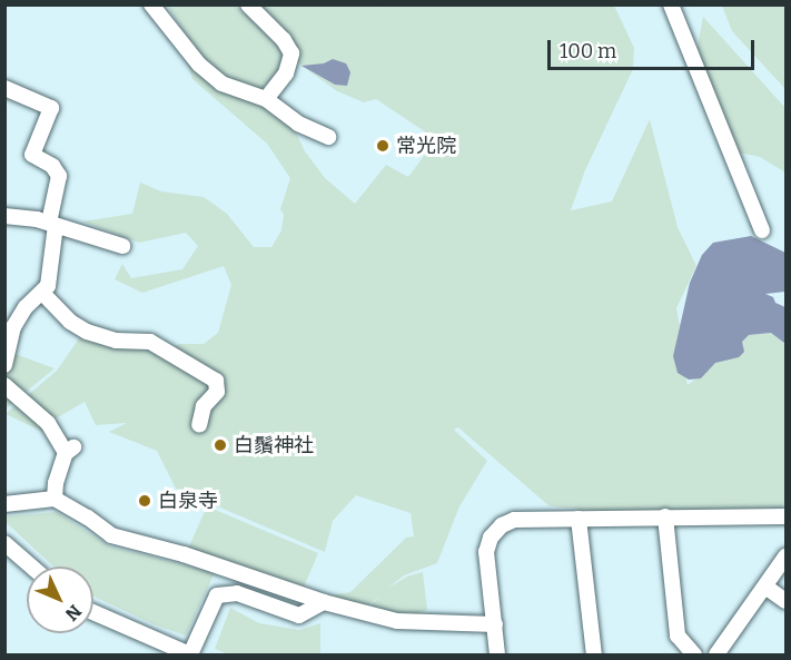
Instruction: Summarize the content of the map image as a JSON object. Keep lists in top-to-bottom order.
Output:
{
  "places": ["常光院", "白鬚神社", "白泉寺"],
  "scale_bar": "100 m",
  "north": "bottom right"
}
